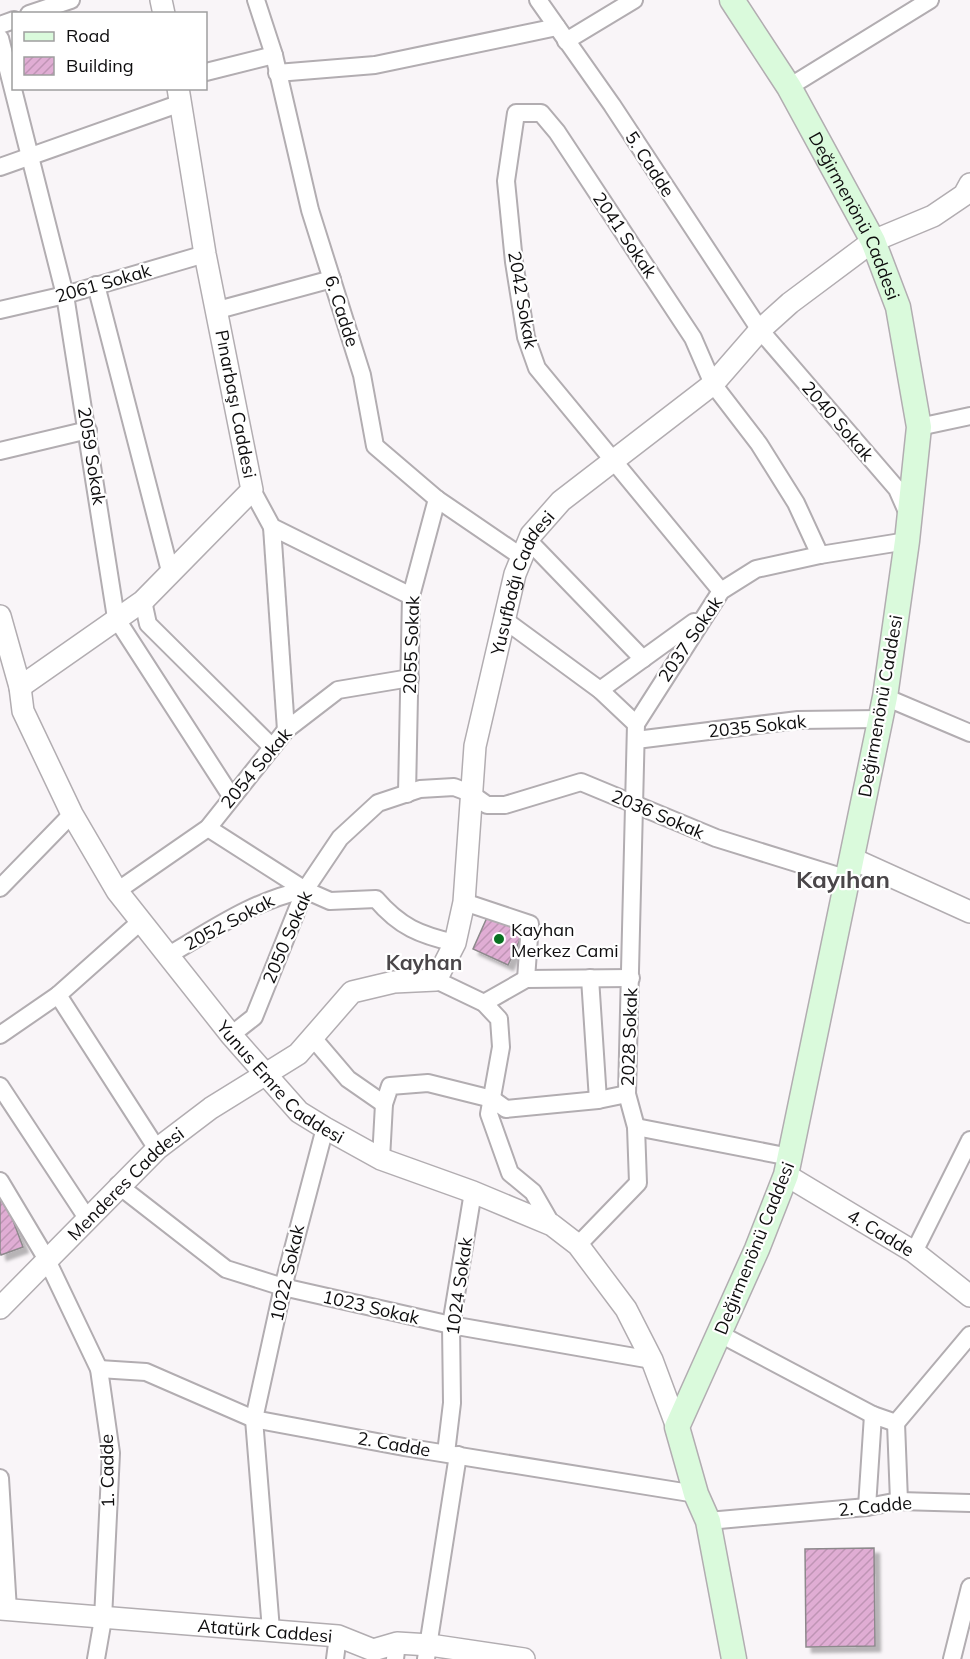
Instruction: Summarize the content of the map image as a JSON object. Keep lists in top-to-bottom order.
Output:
{
  "streets": {
    "main road": ["Değirmenönü Caddesi"],
    "street": [
      "5. Cadde",
      "2041 Sokak",
      "2061 Sokak",
      "2042 Sokak",
      "6. Cadde",
      "Pınarbaşı Caddesi",
      "2040 Sokak",
      "2059 Sokak",
      "Yusufbağı Caddesi",
      "2037 Sokak",
      "2055 Sokak",
      "2035 Sokak",
      "2054 Sokak",
      "2036 Sokak",
      "2052 Sokak",
      "2050 Sokak",
      "2028 Sokak",
      "Yunus Emre Caddesi",
      "Menderes Caddesi",
      "4. Cadde",
      "1022 Sokak",
      "1024 Sokak",
      "1023 Sokak",
      "2. Cadde",
      "1. Cadde",
      "Atatürk Caddesi"
    ]
  },
  "crossings": [
    ["5. Cadde", "2040 Sokak"],
    ["5. Cadde", "Yusufbağı Caddesi"],
    ["Değirmenönü Caddesi", "2040 Sokak"],
    ["Değirmenönü Caddesi", "Yusufbağı Caddesi"],
    ["Değirmenönü Caddesi", "2037 Sokak"],
    ["Değirmenönü Caddesi", "2035 Sokak"],
    ["Değirmenönü Caddesi", "2036 Sokak"],
    ["Değirmenönü Caddesi", "Yunus Emre Caddesi"],
    ["Değirmenönü Caddesi", "4. Cadde"],
    ["2041 Sokak", "2042 Sokak"],
    ["2041 Sokak", "Yusufbağı Caddesi"],
    ["2061 Sokak", "Pınarbaşı Caddesi"],
    ["2061 Sokak", "2059 Sokak"],
    ["2042 Sokak", "Yusufbağı Caddesi"],
    ["2042 Sokak", "2037 Sokak"],
    ["6. Cadde", "Yusufbağı Caddesi"],
    ["6. Cadde", "2055 Sokak"],
    ["Pınarbaşı Caddesi", "2059 Sokak"],
    ["Pınarbaşı Caddesi", "Yunus Emre Caddesi"],
    ["2040 Sokak", "Yusufbağı Caddesi"],
    ["Yusufbağı Caddesi", "2036 Sokak"],
    ["Yusufbağı Caddesi", "2050 Sokak"],
    ["2037 Sokak", "2035 Sokak"],
    ["2037 Sokak", "2036 Sokak"],
    ["2037 Sokak", "2028 Sokak"],
    ["2055 Sokak", "2054 Sokak"],
    ["2055 Sokak", "2050 Sokak"],
    ["2054 Sokak", "Yunus Emre Caddesi"],
    ["2036 Sokak", "2050 Sokak"],
    ["2036 Sokak", "2028 Sokak"],
    ["2052 Sokak", "2050 Sokak"],
    ["2052 Sokak", "Yunus Emre Caddesi"],
    ["2050 Sokak", "Yunus Emre Caddesi"],
    ["2028 Sokak", "Yunus Emre Caddesi"],
    ["Yunus Emre Caddesi", "Menderes Caddesi"],
    ["Yunus Emre Caddesi", "1022 Sokak"],
    ["Yunus Emre Caddesi", "1024 Sokak"],
    ["Yunus Emre Caddesi", "1023 Sokak"],
    ["Menderes Caddesi", "1023 Sokak"],
    ["Menderes Caddesi", "1. Cadde"],
    ["1022 Sokak", "1023 Sokak"],
    ["1022 Sokak", "2. Cadde"],
    ["1022 Sokak", "Atatürk Caddesi"],
    ["1024 Sokak", "1023 Sokak"],
    ["1024 Sokak", "2. Cadde"],
    ["1024 Sokak", "Atatürk Caddesi"],
    ["2. Cadde", "1. Cadde"],
    ["1. Cadde", "Atatürk Caddesi"]
  ],
  "districts": ["Kayıhan", "Kayhan"],
  "places": ["Kayhan Merkez Cami"],
  "legend": ["Road", "Building"]
}
